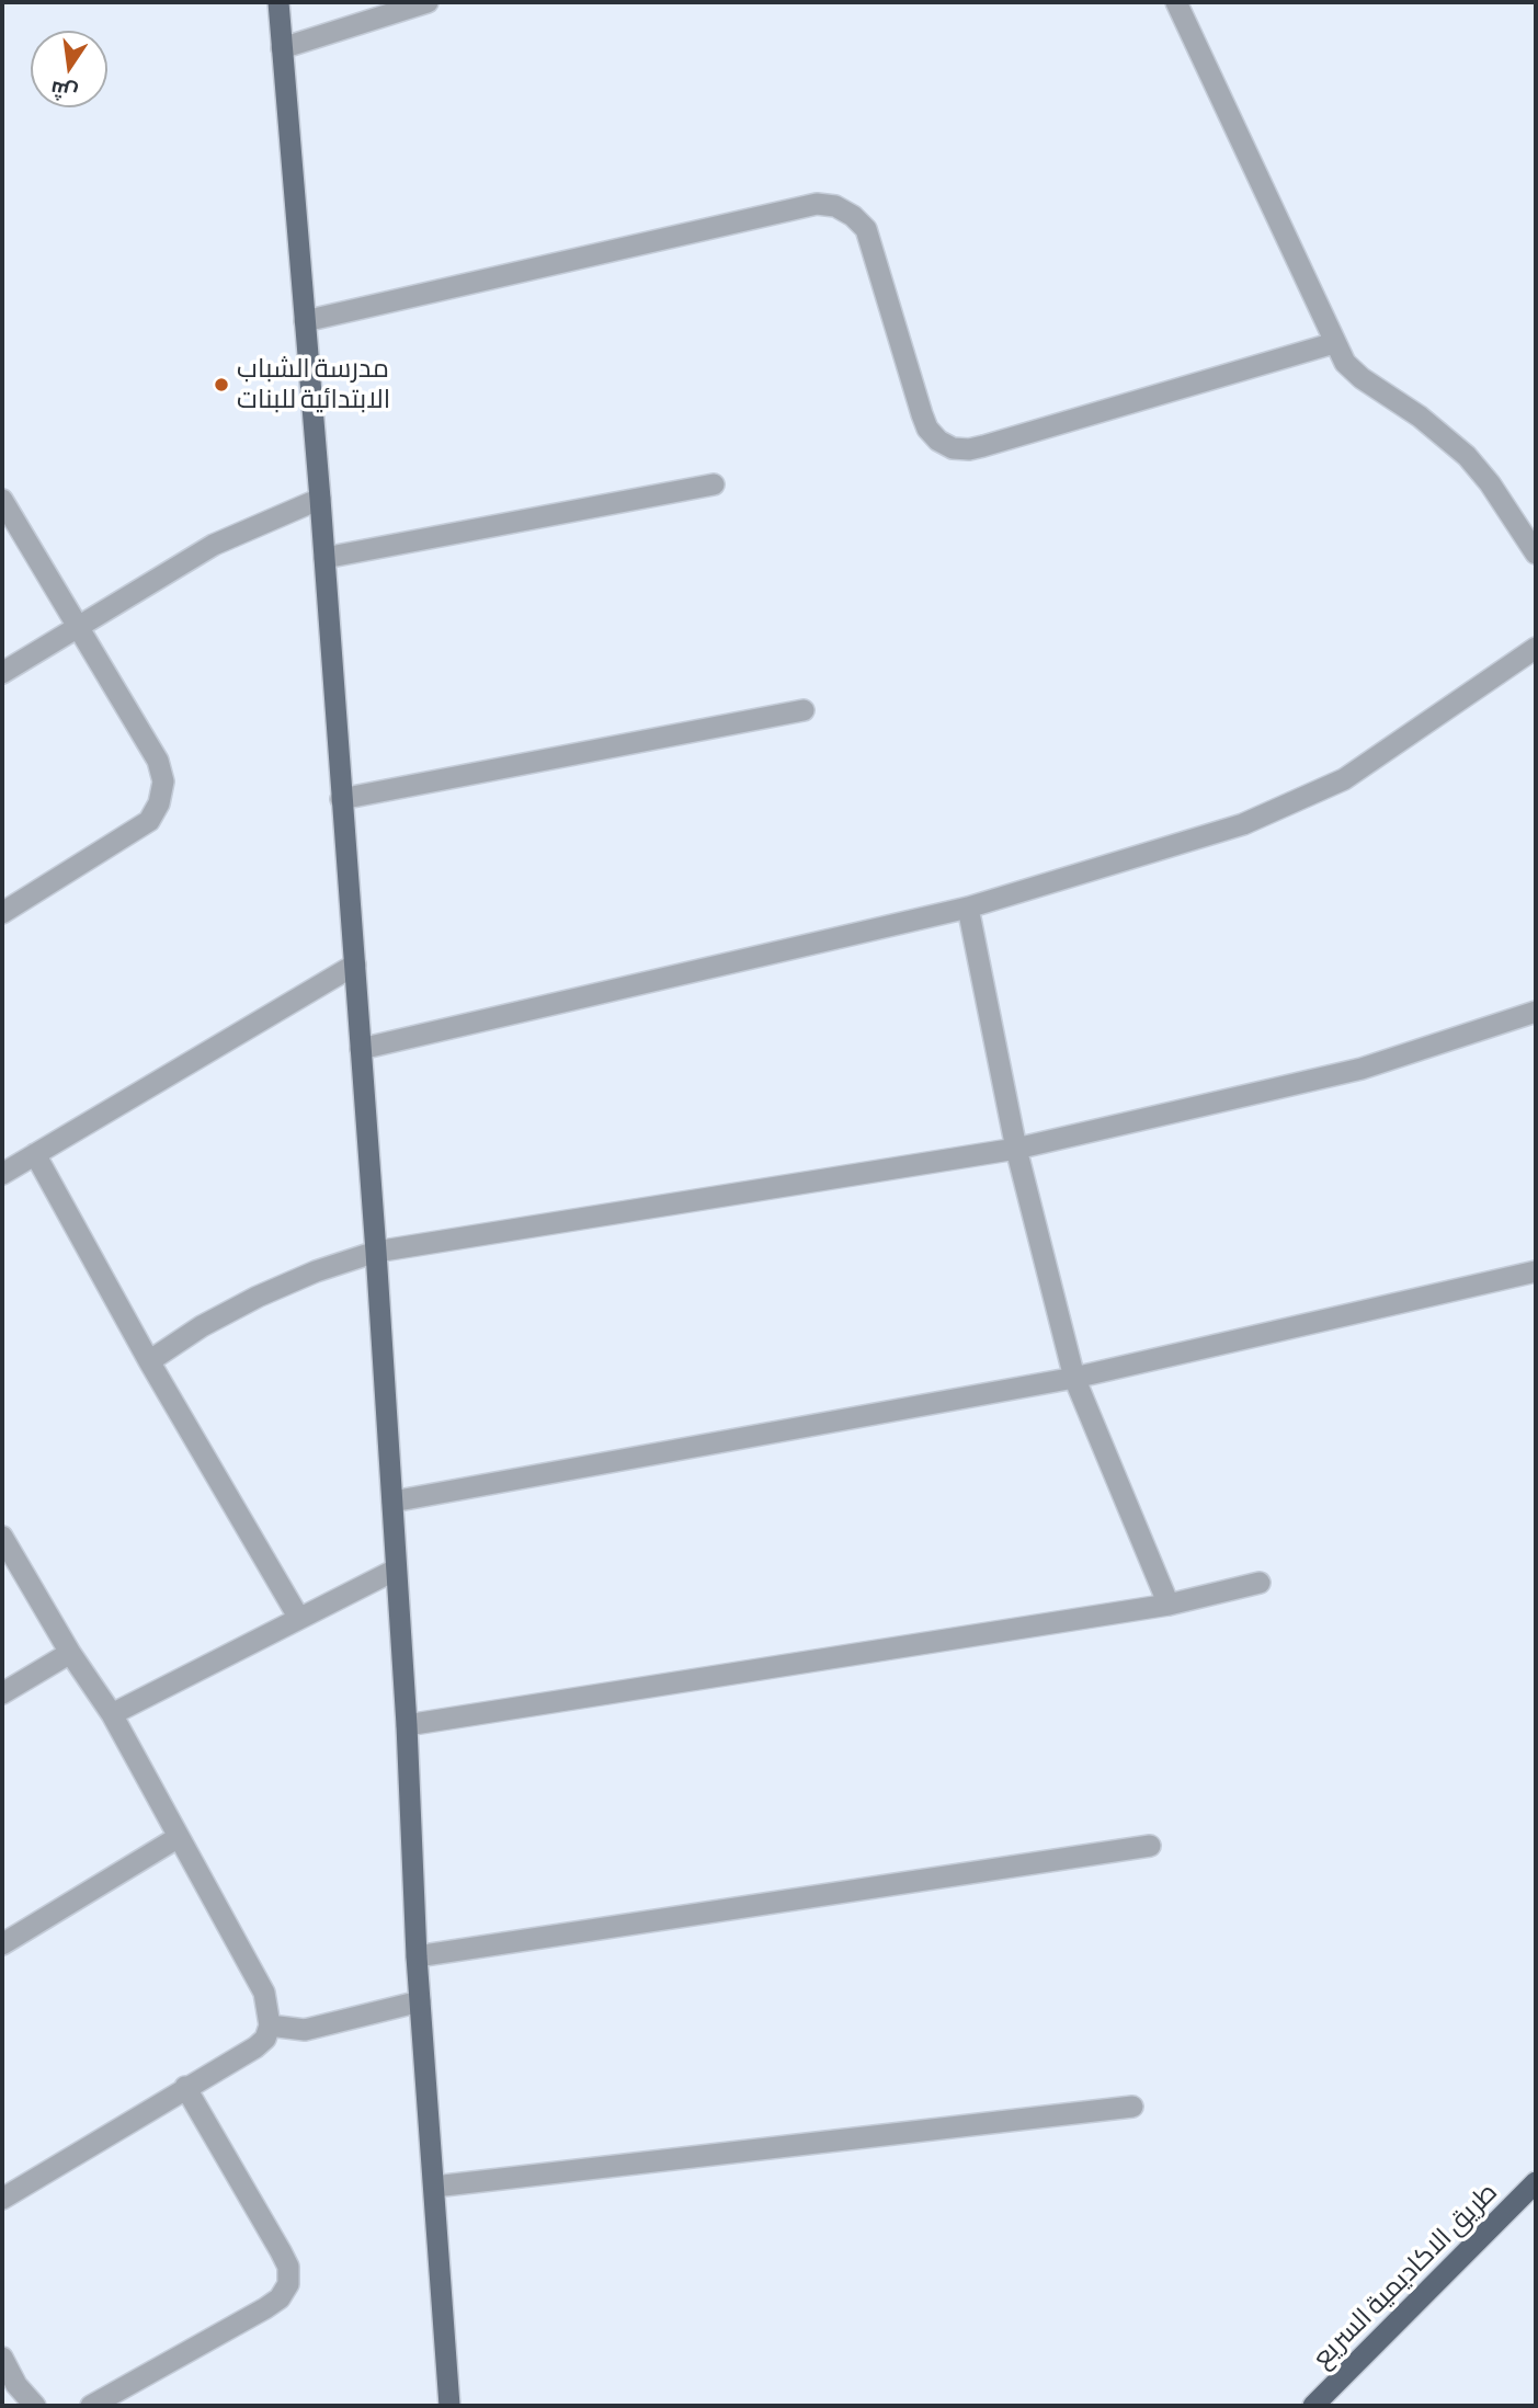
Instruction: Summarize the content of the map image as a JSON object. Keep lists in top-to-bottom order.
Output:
{
  "streets": {
    "highway": ["طريق الاكاديمية السريع"]
  },
  "places": ["مدرسة الشباب الابتدائية للبنات"],
  "north": "bottom"
}
